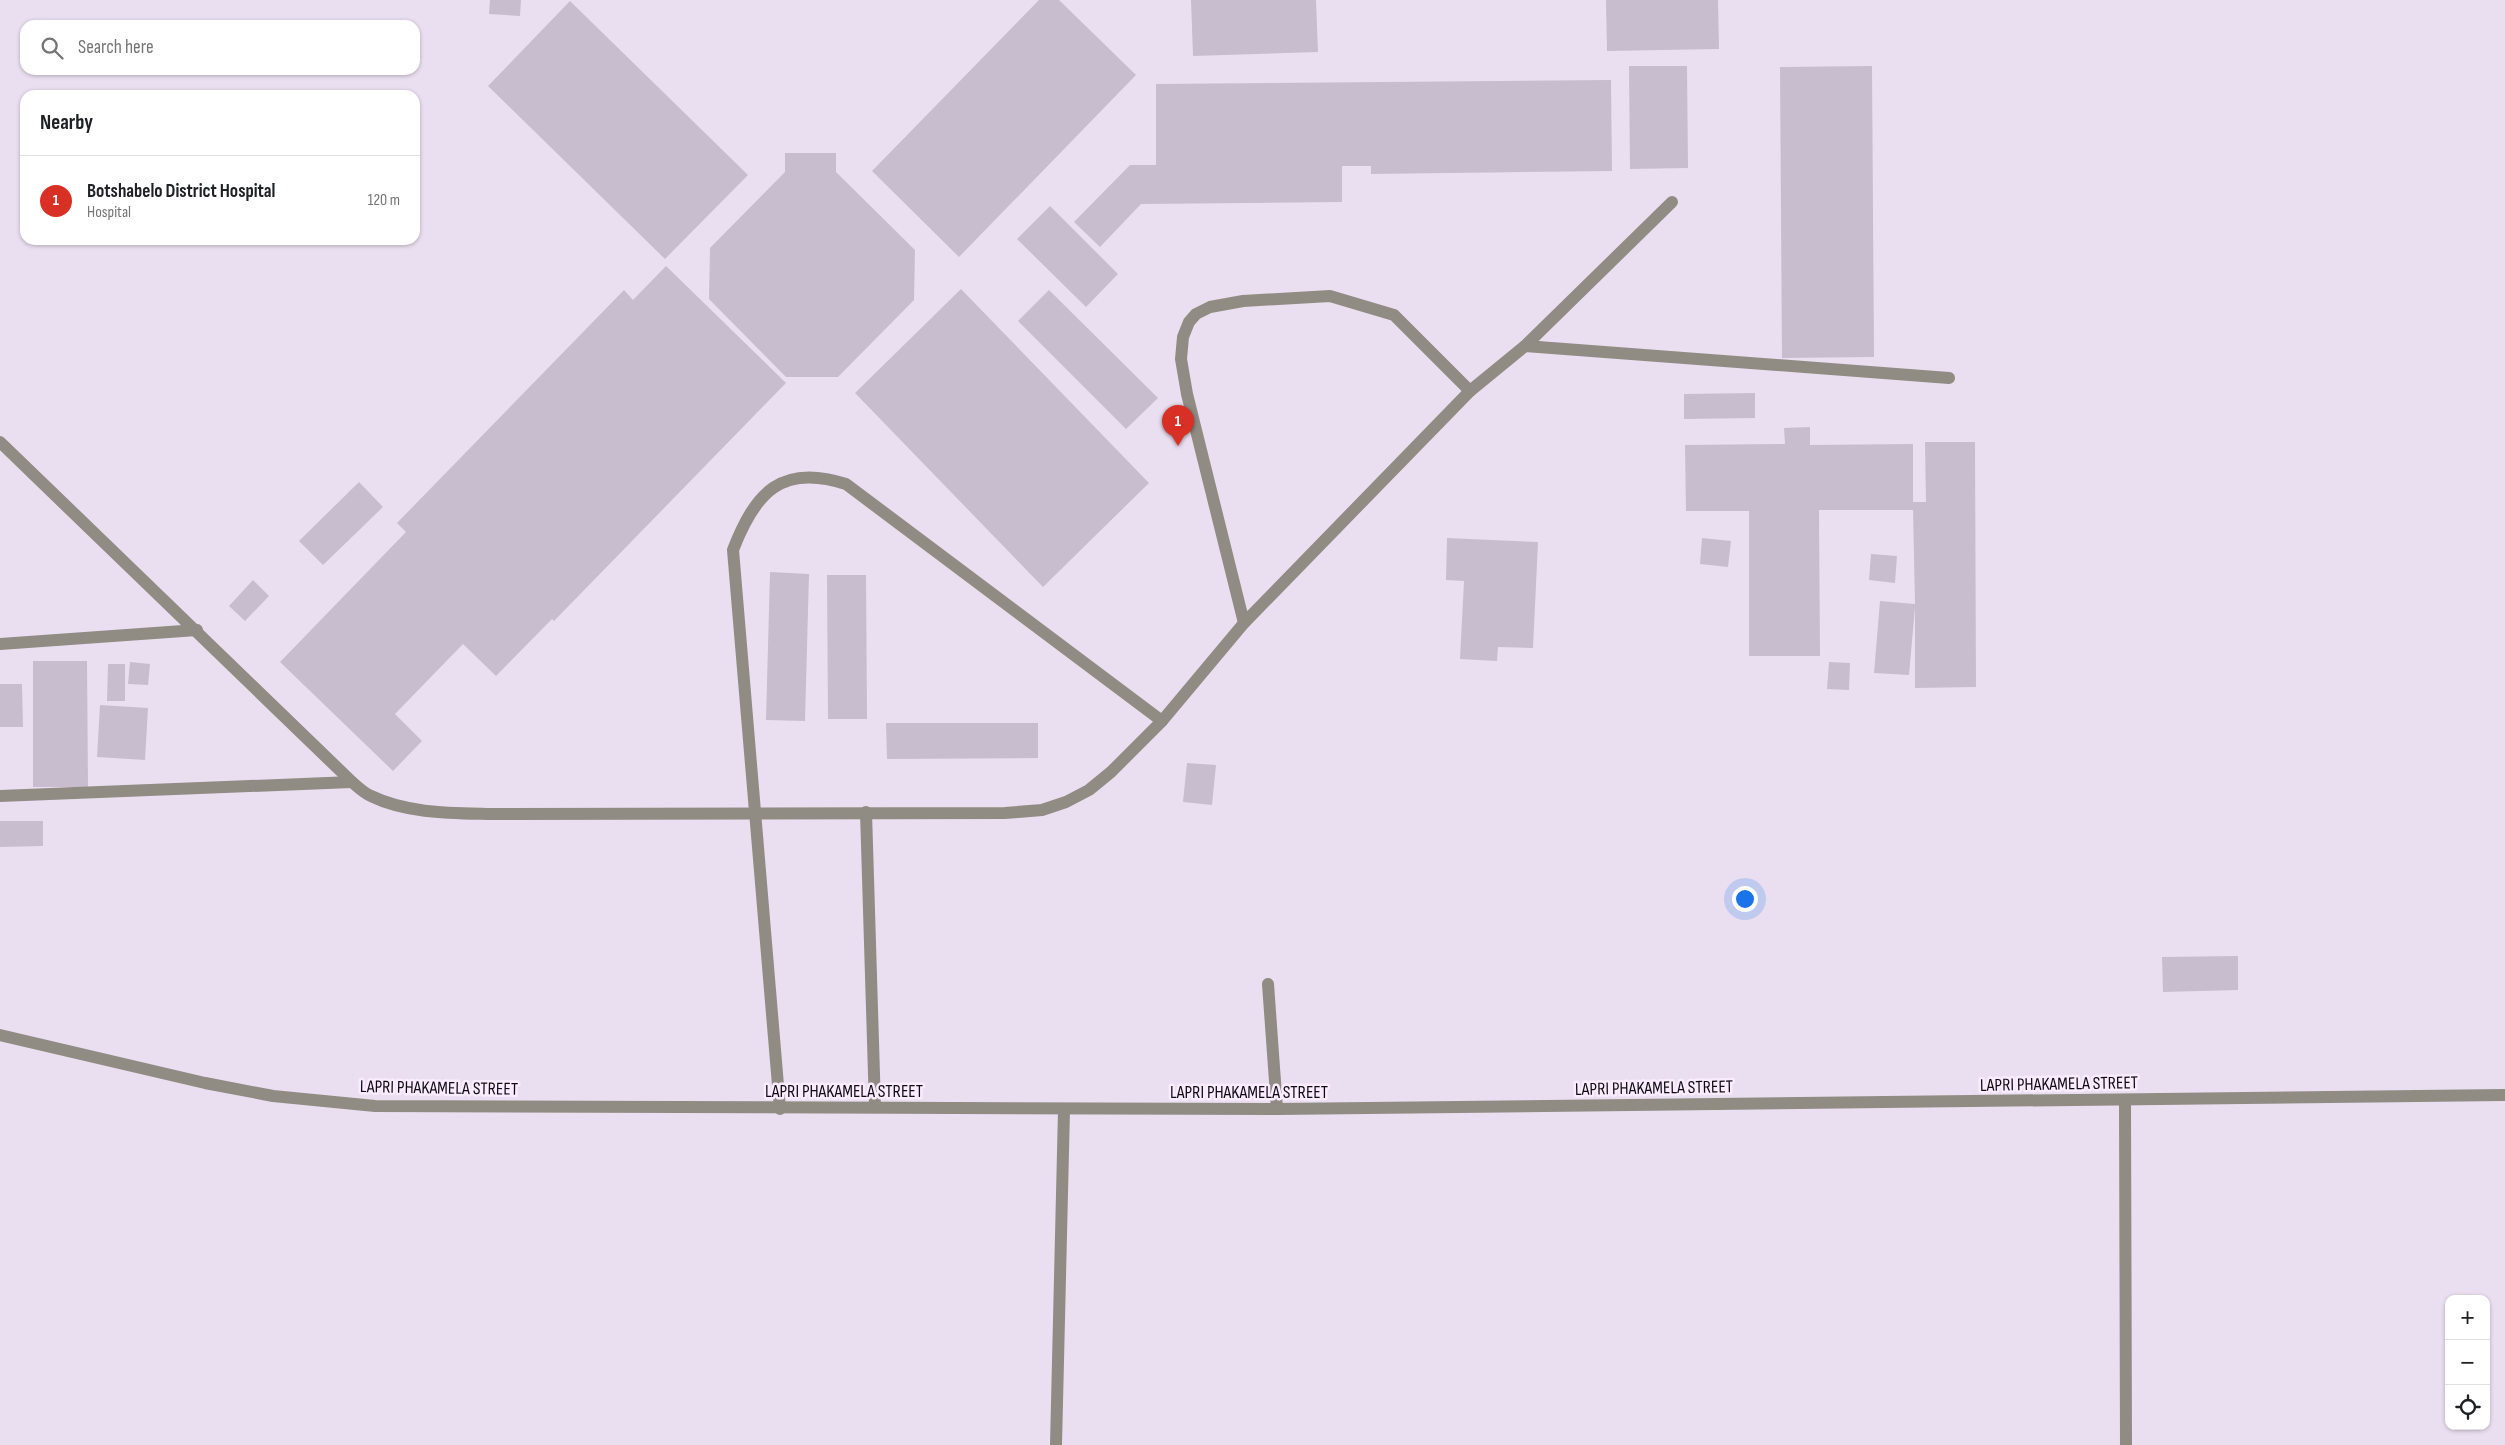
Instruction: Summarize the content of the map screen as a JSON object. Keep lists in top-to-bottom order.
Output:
{
  "streets": {
    "street": ["LAPRI PHAKAMELA STREET"]
  },
  "page": {
    "search": "Search here",
    "heading": "Nearby",
    "list": [
      {
        "mark": "1",
        "name": "Botshabelo District Hospital",
        "note": "Hospital",
        "value": "120 m"
      }
    ],
    "pins": "1",
    "map_buttons": ["+", "−"]
  }
}
